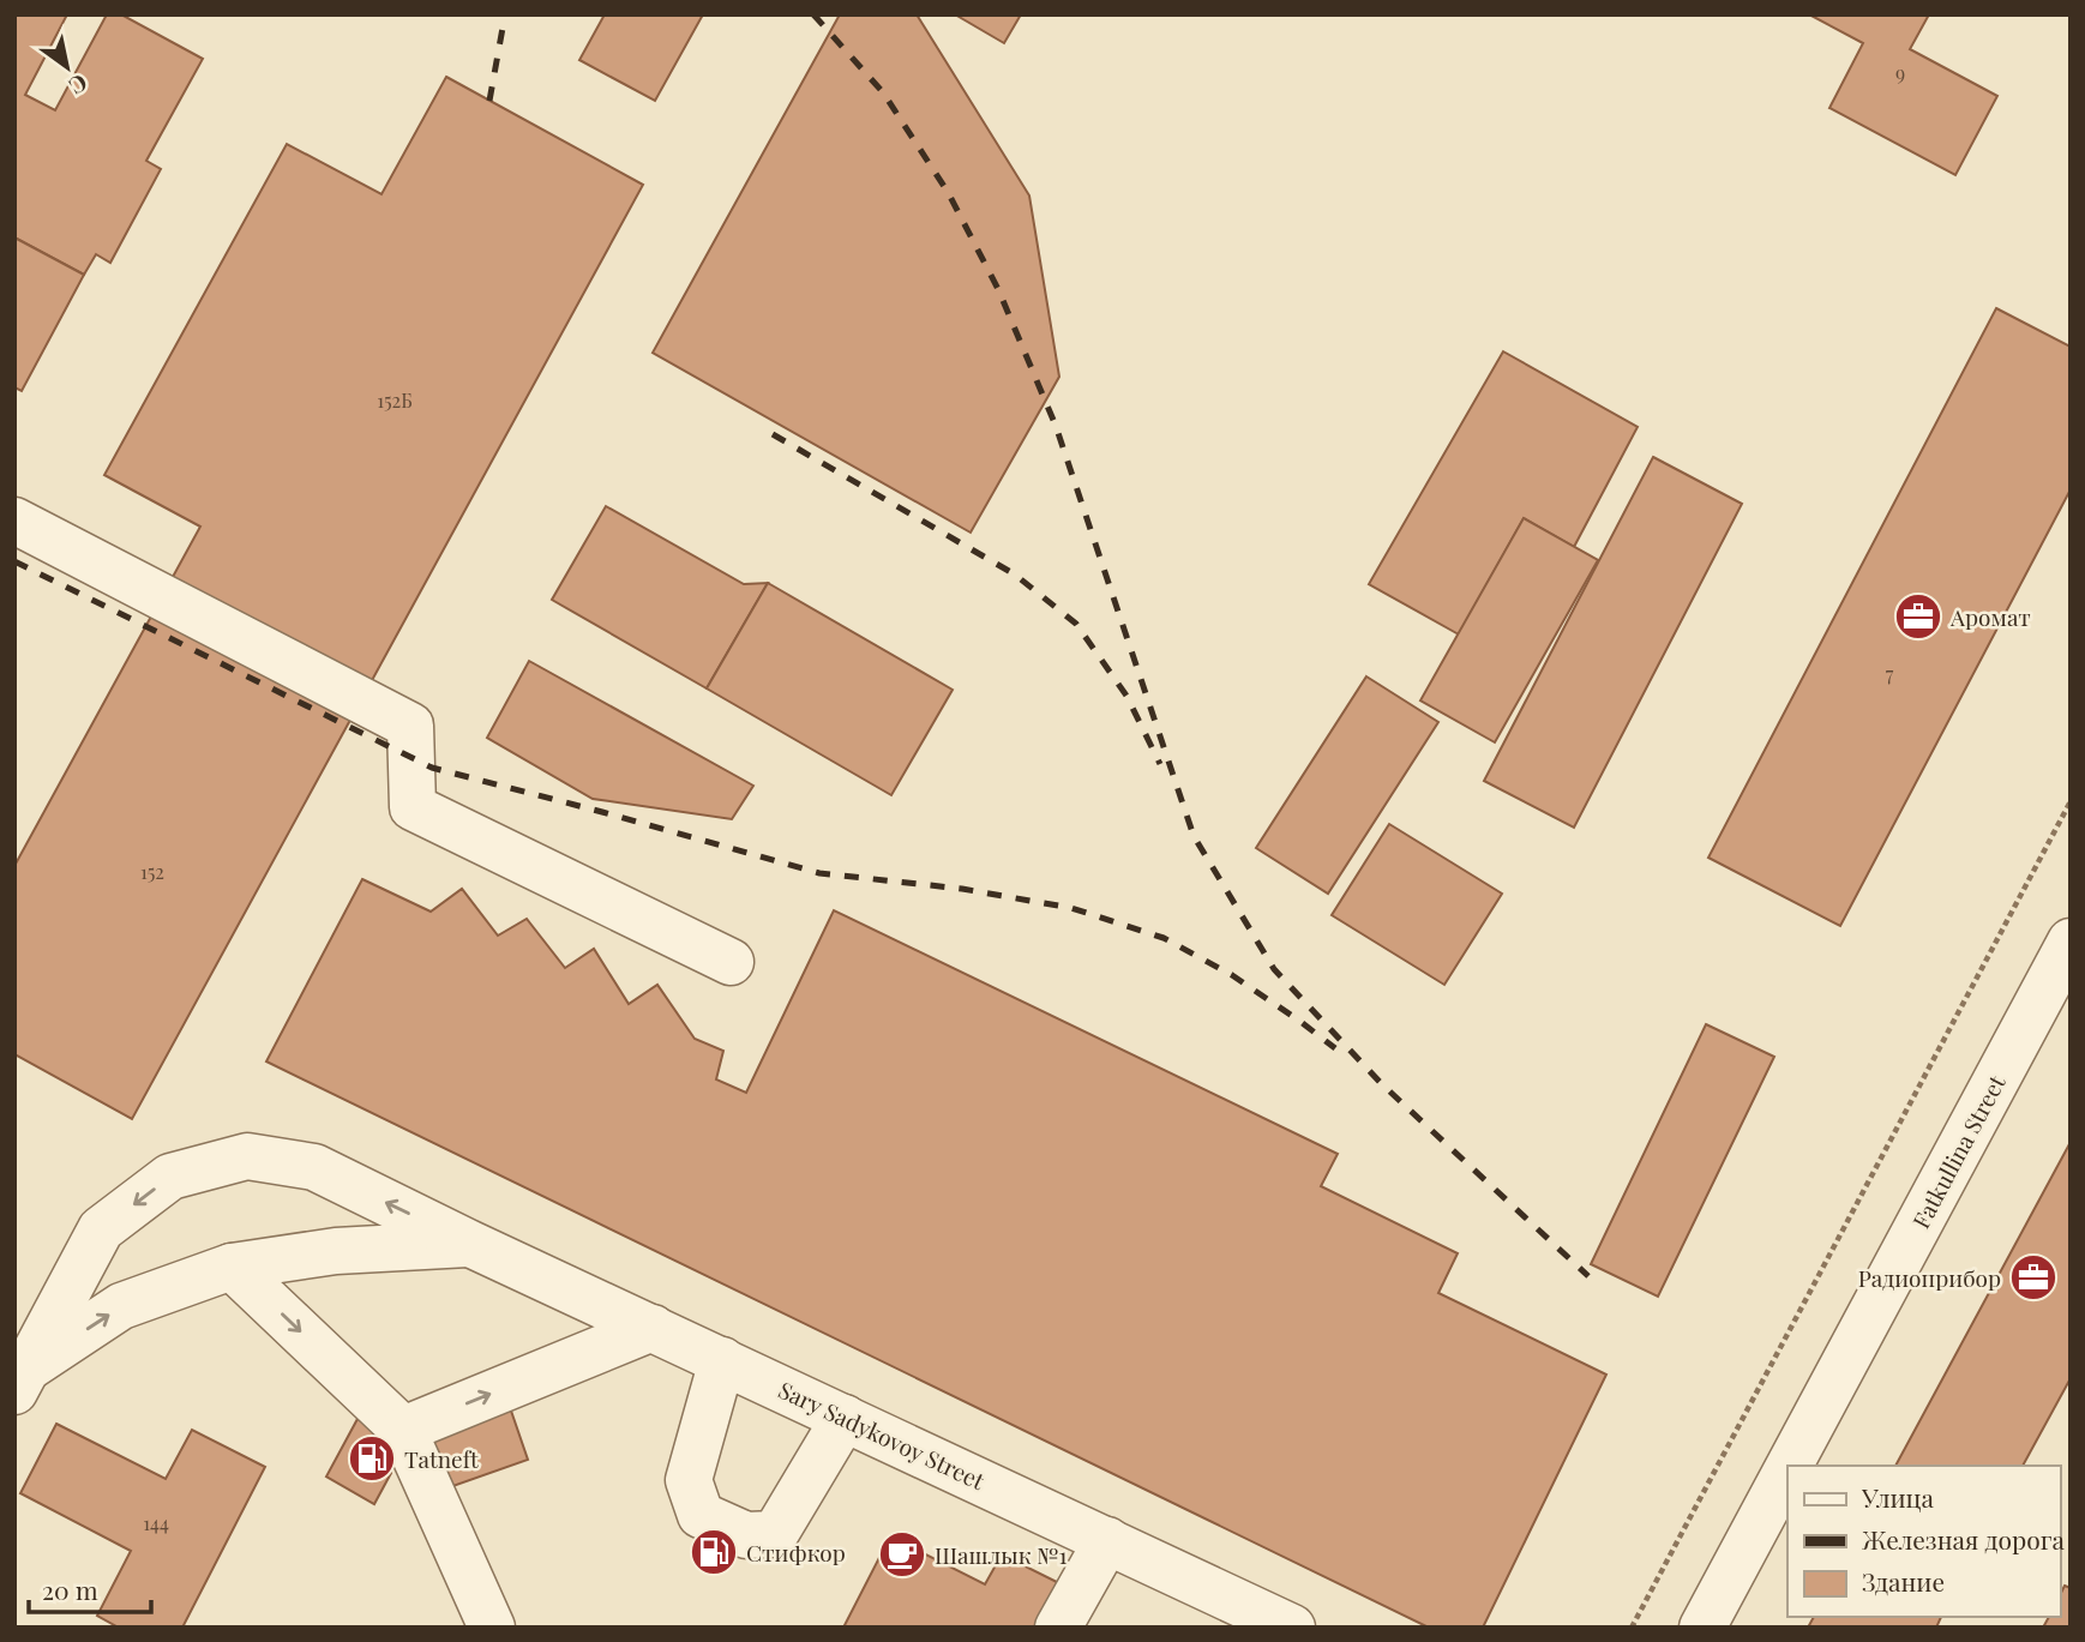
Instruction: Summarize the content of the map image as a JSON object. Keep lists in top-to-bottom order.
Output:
{
  "streets": {
    "street": ["Fatkullina Street", "Sary Sadykovoy Street"]
  },
  "places": {
    "office": ["Аромат", "Радиоприбор"],
    "fuel station": ["Tatneft", "Стифкор"],
    "cafe": ["Шашлык №1"]
  },
  "house_numbers": [
    "9",
    "152Б",
    "7",
    "152",
    "144"
  ],
  "legend": ["Улица", "Железная дорога", "Здание"],
  "scale_bar": "20 m",
  "north": "bottom right"
}
